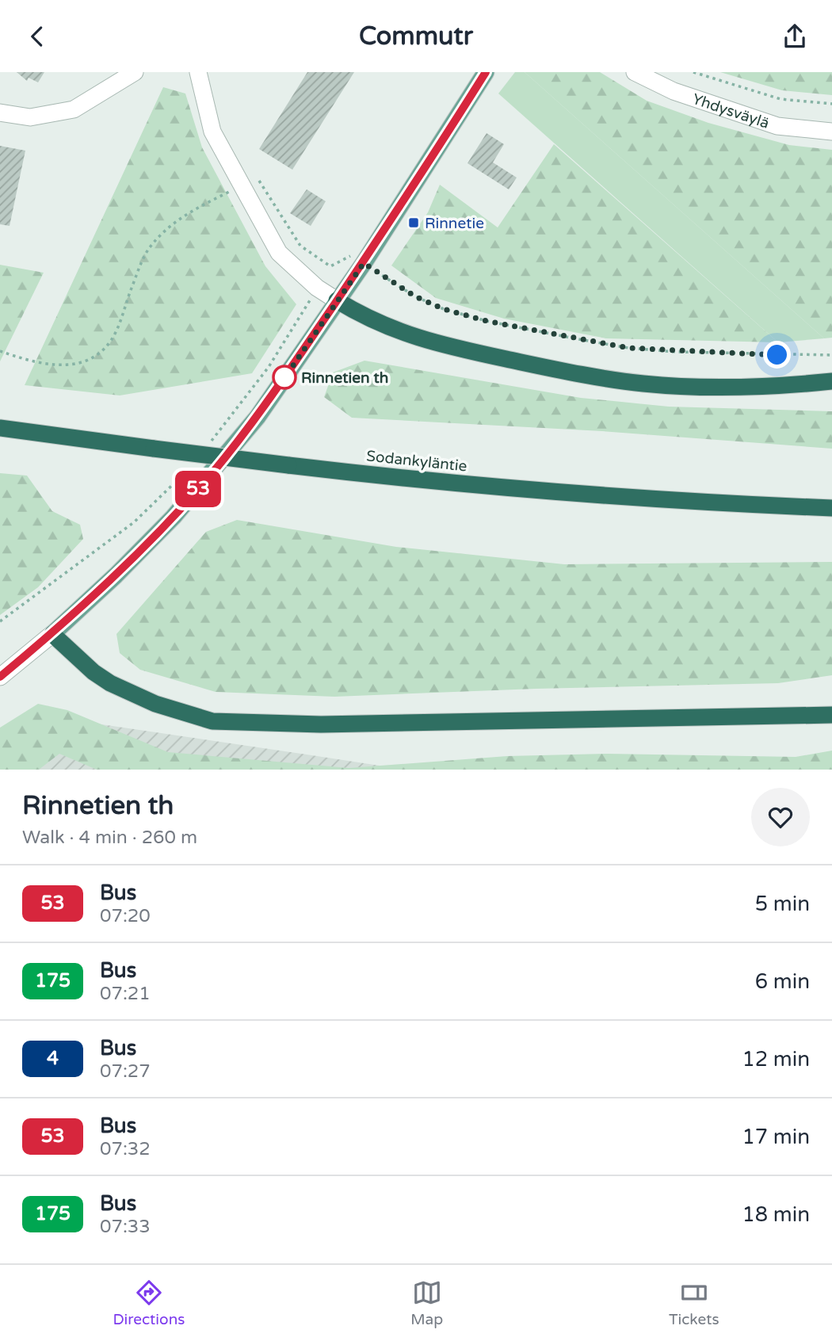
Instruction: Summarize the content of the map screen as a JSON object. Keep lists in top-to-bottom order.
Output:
{
  "streets": {
    "highway": ["Sodankyläntie"],
    "street": ["Yhdysväylä"]
  },
  "places": {
    "transit": ["Rinnetie"],
    "other": ["Rinnetien th"]
  },
  "lines": ["bus line 53"],
  "page": {
    "header": "Commutr",
    "on_map": "53",
    "heading": ["Rinnetien th", "Walk · 4 min · 260 m"],
    "list": [
      {
        "mark": "53",
        "name": "Bus",
        "note": "07:20",
        "value": "5 min"
      },
      {
        "mark": "175",
        "name": "Bus",
        "note": "07:21",
        "value": "6 min"
      },
      {
        "mark": "4",
        "name": "Bus",
        "note": "07:27",
        "value": "12 min"
      },
      {
        "mark": "53",
        "name": "Bus",
        "note": "07:32",
        "value": "17 min"
      },
      {
        "mark": "175",
        "name": "Bus",
        "note": "07:33",
        "value": "18 min"
      }
    ],
    "tabs": ["Directions", "Map", "Tickets"]
  }
}
